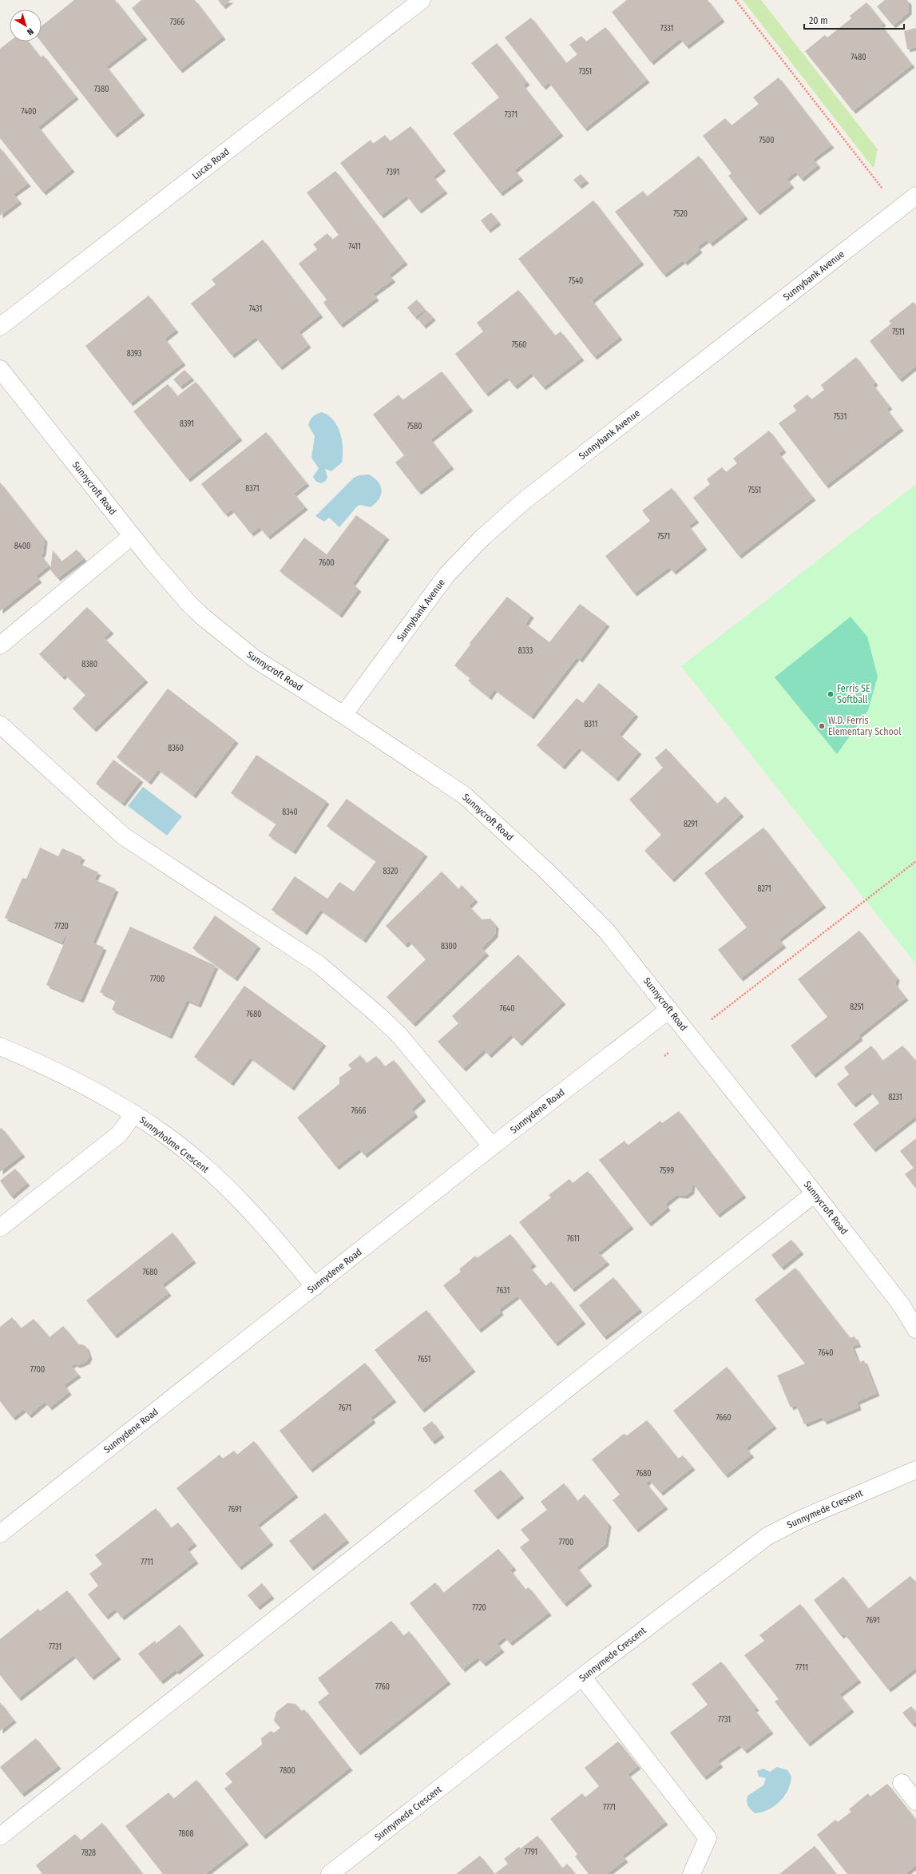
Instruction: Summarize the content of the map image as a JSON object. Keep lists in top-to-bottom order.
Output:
{
  "streets": {
    "street": [
      "Lucas Road",
      "Sunnybank Avenue",
      "Sunnycroft Road",
      "Sunnydene Road",
      "Sunnyholme Crescent",
      "Sunnymede Crescent"
    ]
  },
  "crossings": [
    ["Sunnybank Avenue", "Sunnycroft Road"],
    ["Sunnycroft Road", "Sunnydene Road"],
    ["Sunnydene Road", "Sunnyholme Crescent"]
  ],
  "places": ["Ferris SE Softball", "W.D. Ferris Elementary School"],
  "house_numbers": [
    "7366",
    "7331",
    "7480",
    "7351",
    "7380",
    "7400",
    "7371",
    "7500",
    "7391",
    "7520",
    "7411",
    "7540",
    "7431",
    "7511",
    "7560",
    "8393",
    "7531",
    "8391",
    "7580",
    "8371",
    "7551",
    "7571",
    "8400",
    "7600",
    "8333",
    "8380",
    "8311",
    "8360",
    "8340",
    "8291",
    "8320",
    "8271",
    "7720",
    "8300",
    "7700",
    "8251",
    "7640",
    "7680",
    "8231",
    "7666",
    "7599",
    "7611",
    "7680",
    "7631",
    "7640",
    "7651",
    "7700",
    "7671",
    "7660",
    "7680",
    "7691",
    "7700",
    "7711",
    "7720",
    "7691",
    "7731",
    "7711",
    "7760",
    "7731",
    "7800",
    "7771",
    "7808",
    "7791",
    "7828"
  ],
  "scale_bar": "20 m",
  "north": "bottom right"
}
